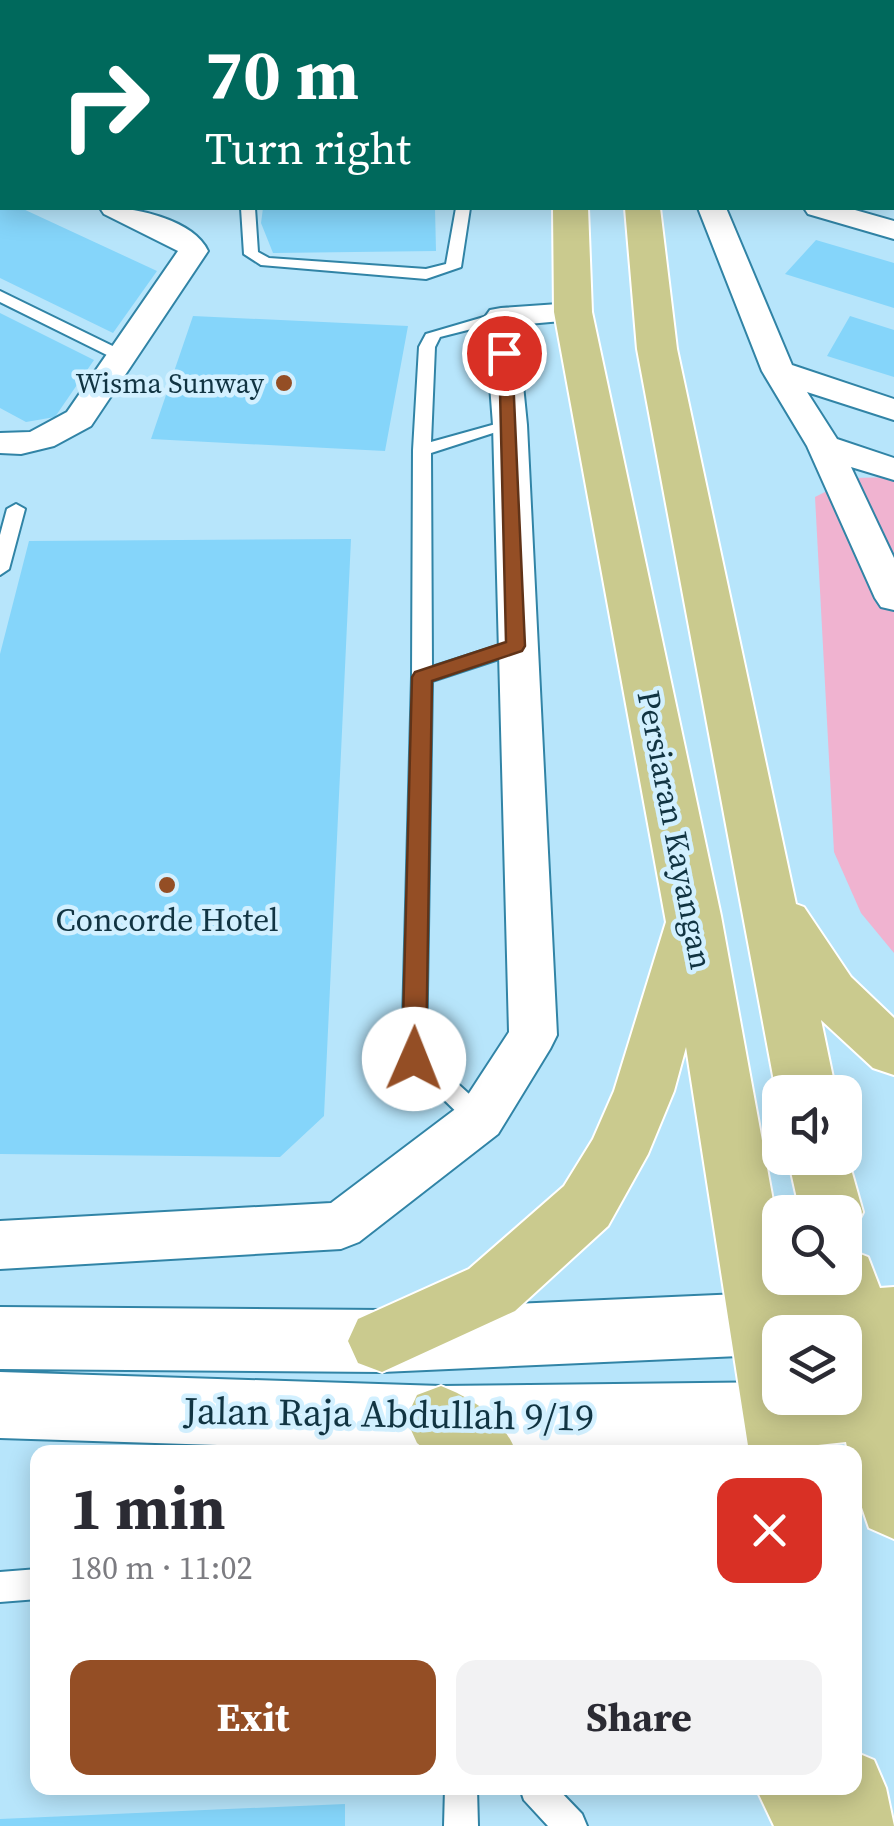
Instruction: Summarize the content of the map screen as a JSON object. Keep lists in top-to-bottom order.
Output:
{
  "streets": {
    "main road": ["Persiaran Kayangan"],
    "street": ["Jalan Raja Abdullah 9/19"]
  },
  "crossings": [
    ["Persiaran Kayangan", "Jalan Raja Abdullah 9/19"]
  ],
  "places": ["Wisma Sunway", "Concorde Hotel"],
  "page": {
    "turn": ["70 m", "Turn right"],
    "heading": ["1 min", "180 m · 11:02"],
    "buttons": ["Exit", "Share"]
  }
}
